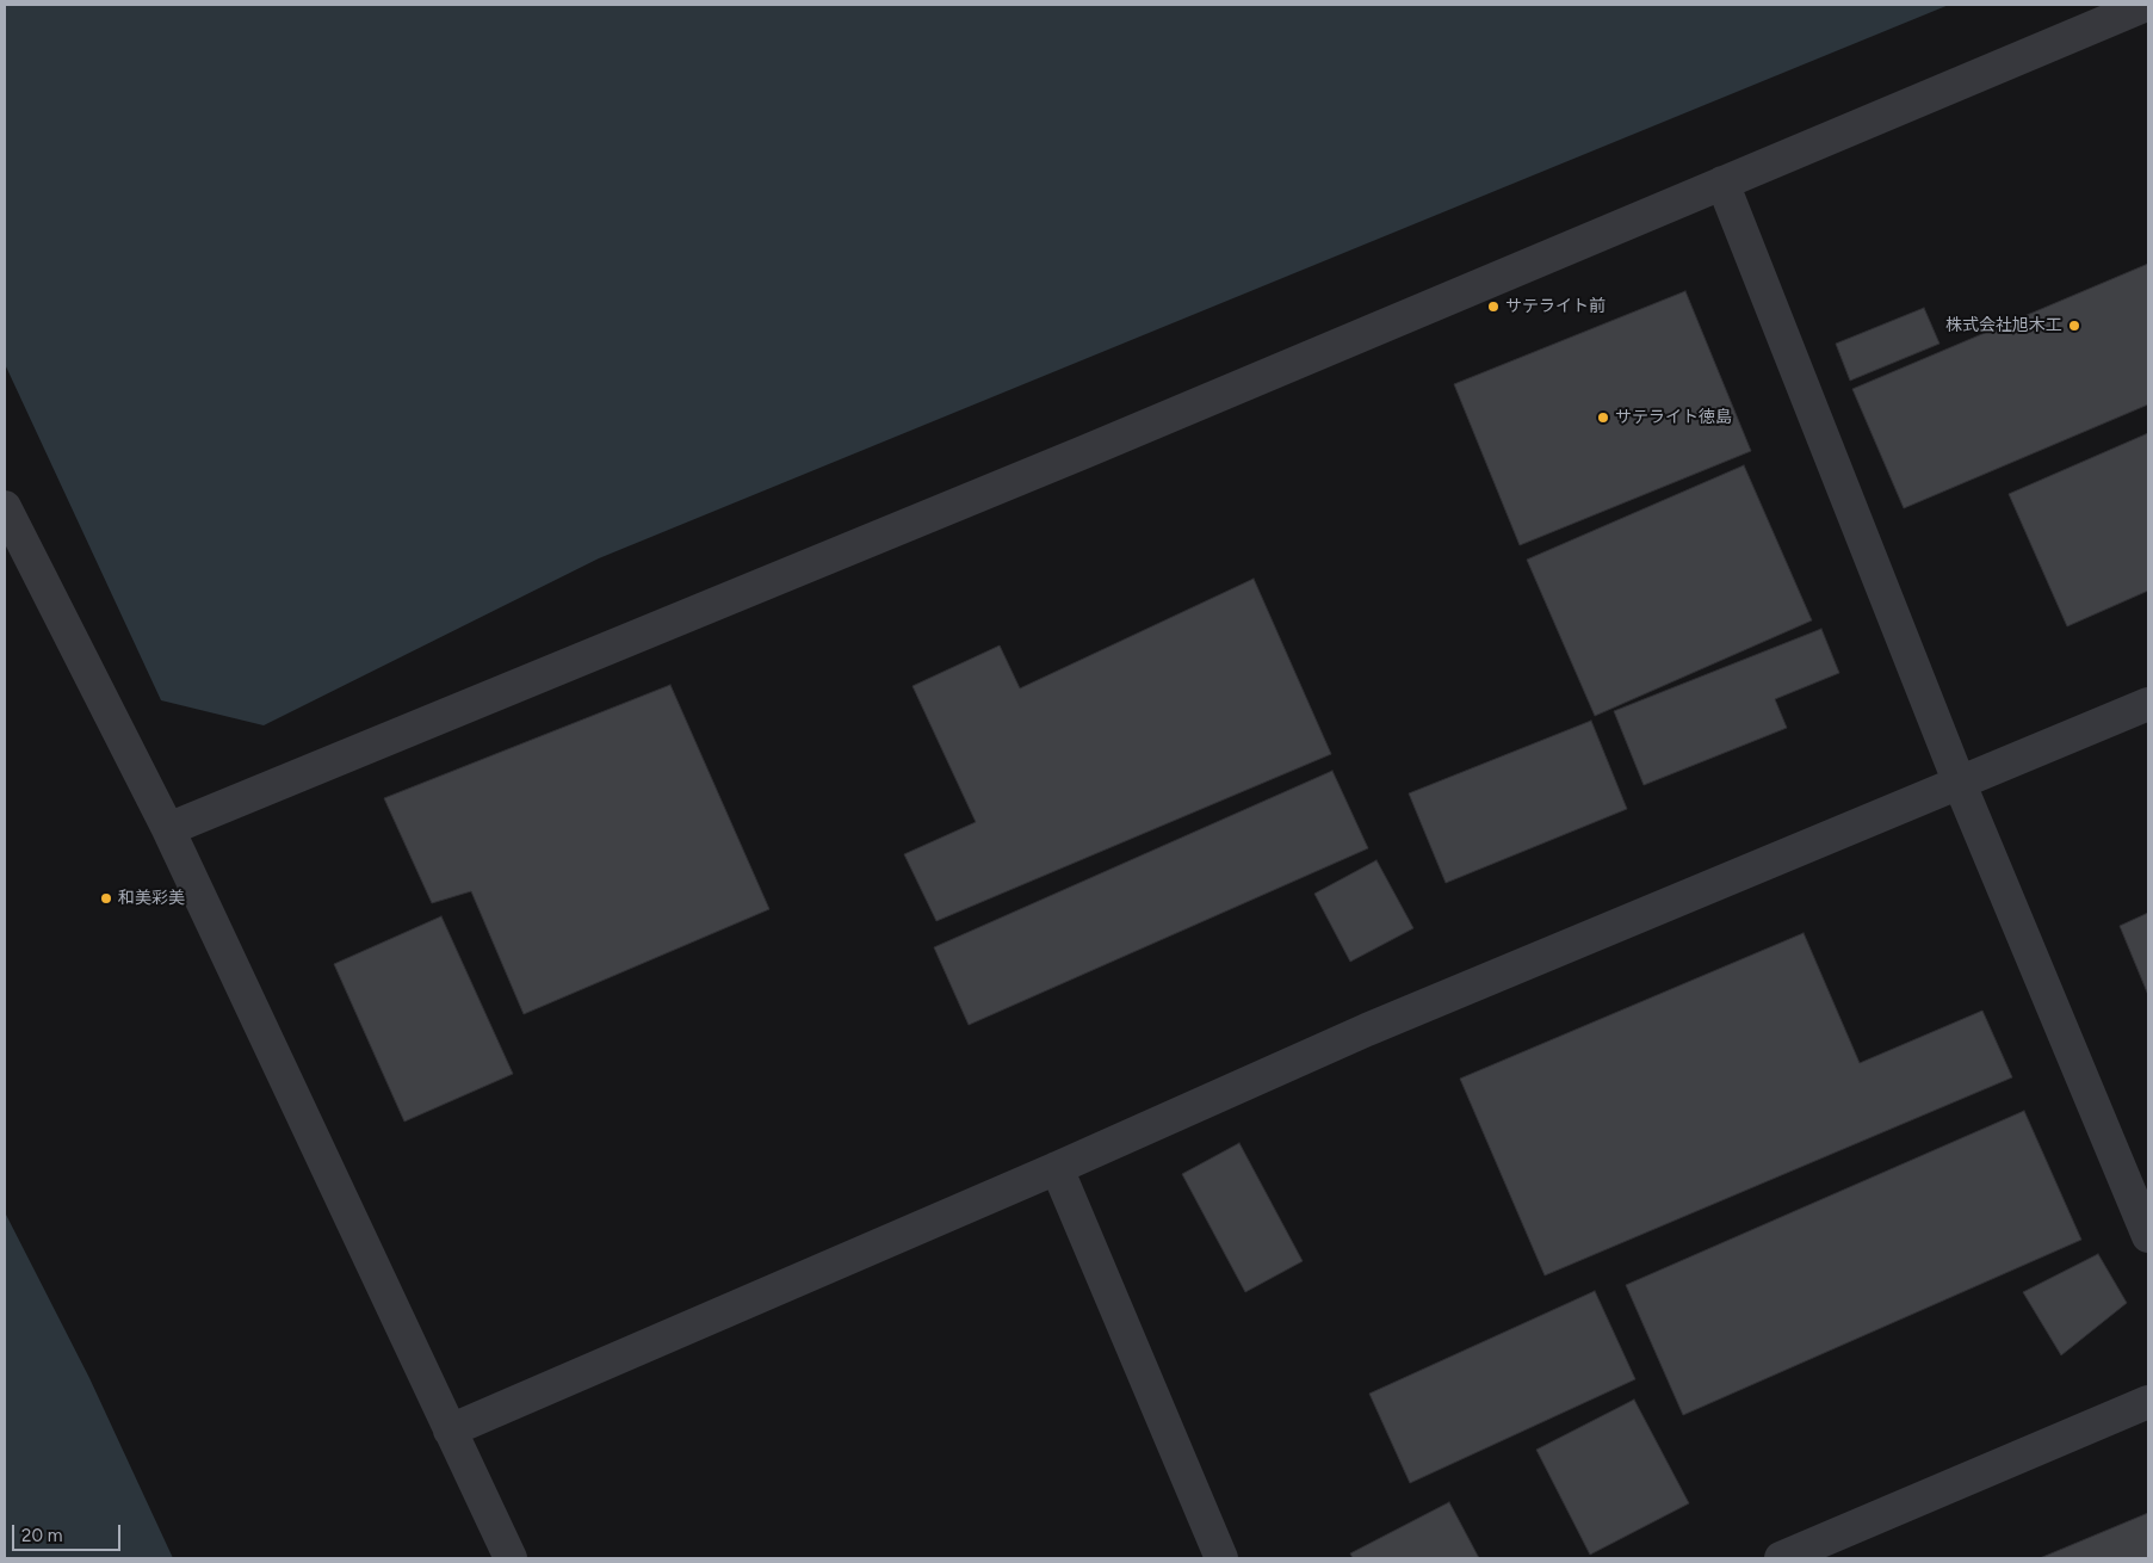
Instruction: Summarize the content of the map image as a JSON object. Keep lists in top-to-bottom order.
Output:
{
  "places": [
    "サテライト前",
    "株式会社旭木工",
    "サテライト徳島",
    "和美彩美"
  ],
  "scale_bar": "20 m"
}
